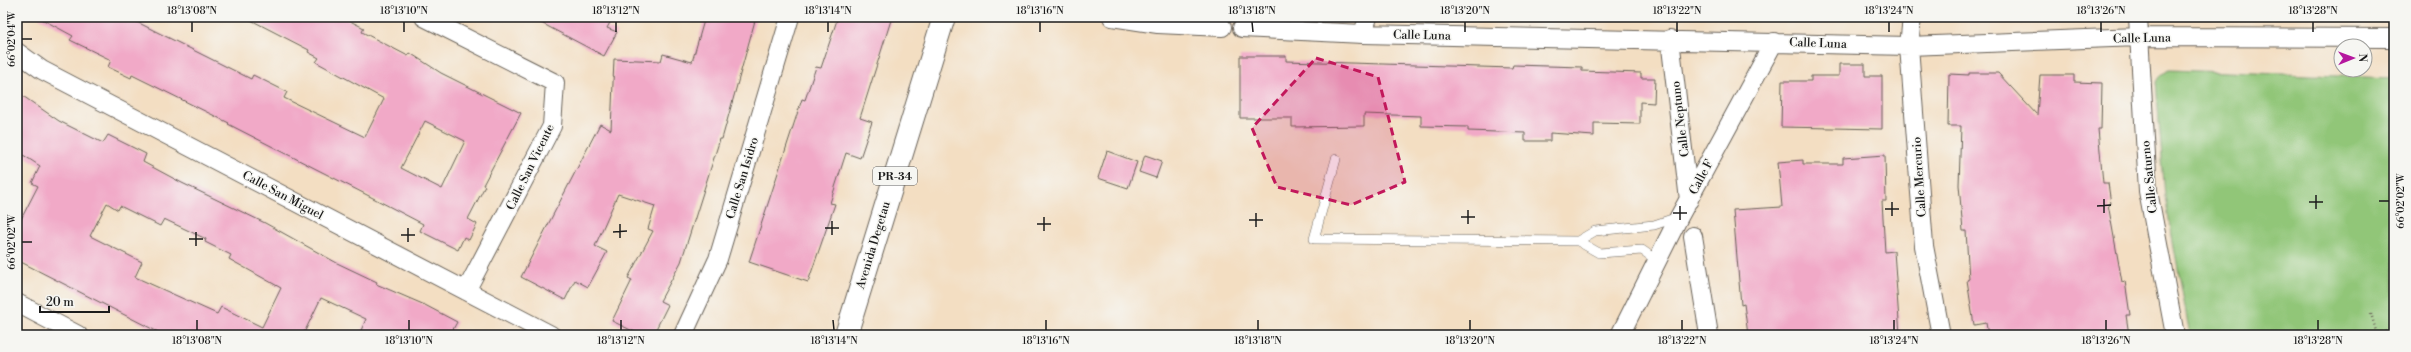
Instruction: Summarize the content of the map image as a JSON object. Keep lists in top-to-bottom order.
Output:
{
  "streets": {
    "main road": ["PR-34", "Avenida Degetau"],
    "street": [
      "Calle Luna",
      "Calle Neptuno",
      "Calle San Vicente",
      "Calle F",
      "Calle Mercurio",
      "Calle Saturno",
      "Calle San Isidro",
      "Calle San Miguel"
    ]
  },
  "crossings": [
    ["Calle Luna", "Calle Neptuno"],
    ["Calle Luna", "Calle F"],
    ["Calle Luna", "Calle Mercurio"],
    ["Calle Luna", "Calle Saturno"],
    ["Calle Neptuno", "Calle F"],
    ["Calle San Vicente", "Calle San Miguel"]
  ],
  "scale_bar": "20 m",
  "north": "right",
  "coordinates": [
    "18°13'08\"N",
    "18°13'10\"N",
    "18°13'12\"N",
    "18°13'14\"N",
    "18°13'16\"N",
    "18°13'18\"N",
    "18°13'20\"N",
    "18°13'22\"N",
    "18°13'24\"N",
    "18°13'26\"N",
    "18°13'28\"N",
    "66°02'04\"W",
    "66°02'02\"W"
  ]
}
